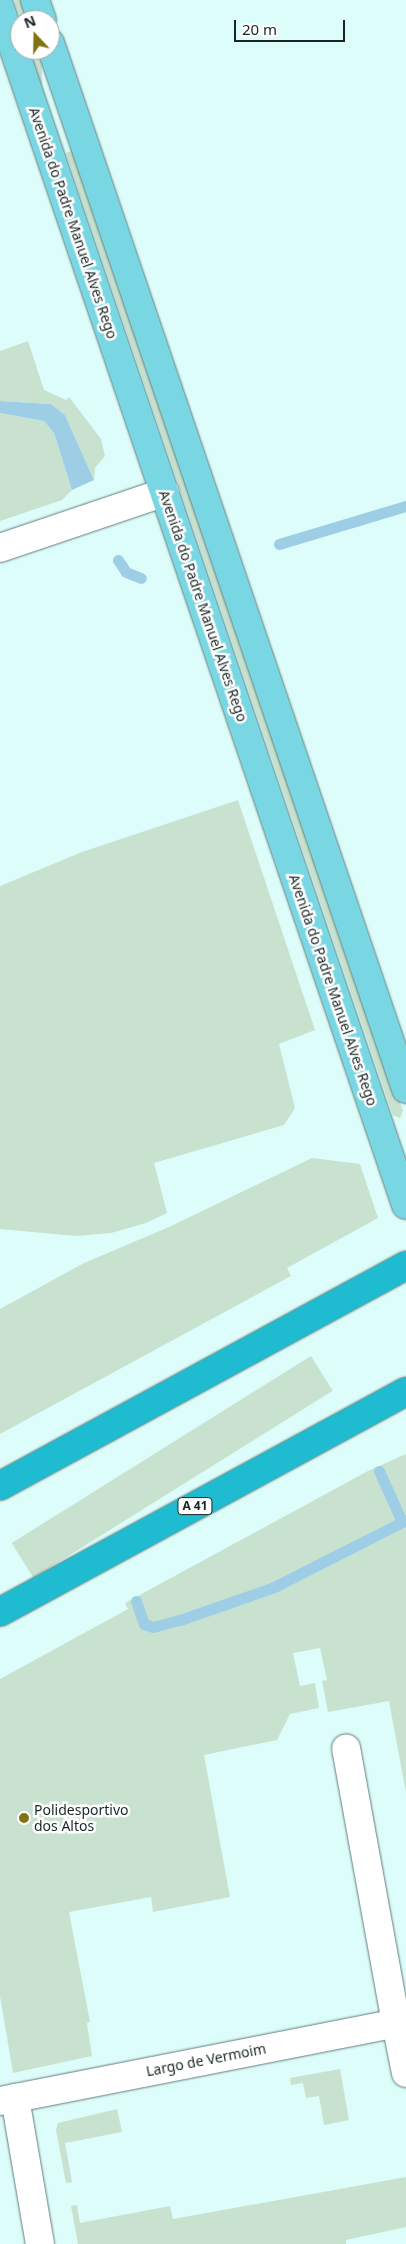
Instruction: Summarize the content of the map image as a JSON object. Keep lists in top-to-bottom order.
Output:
{
  "streets": {
    "highway": ["A 41"],
    "main road": ["Avenida do Padre Manuel Alves Rego"],
    "street": ["Largo de Vermoim"]
  },
  "places": ["Polidesportivo dos Altos"],
  "scale_bar": "20 m",
  "north": "top"
}
